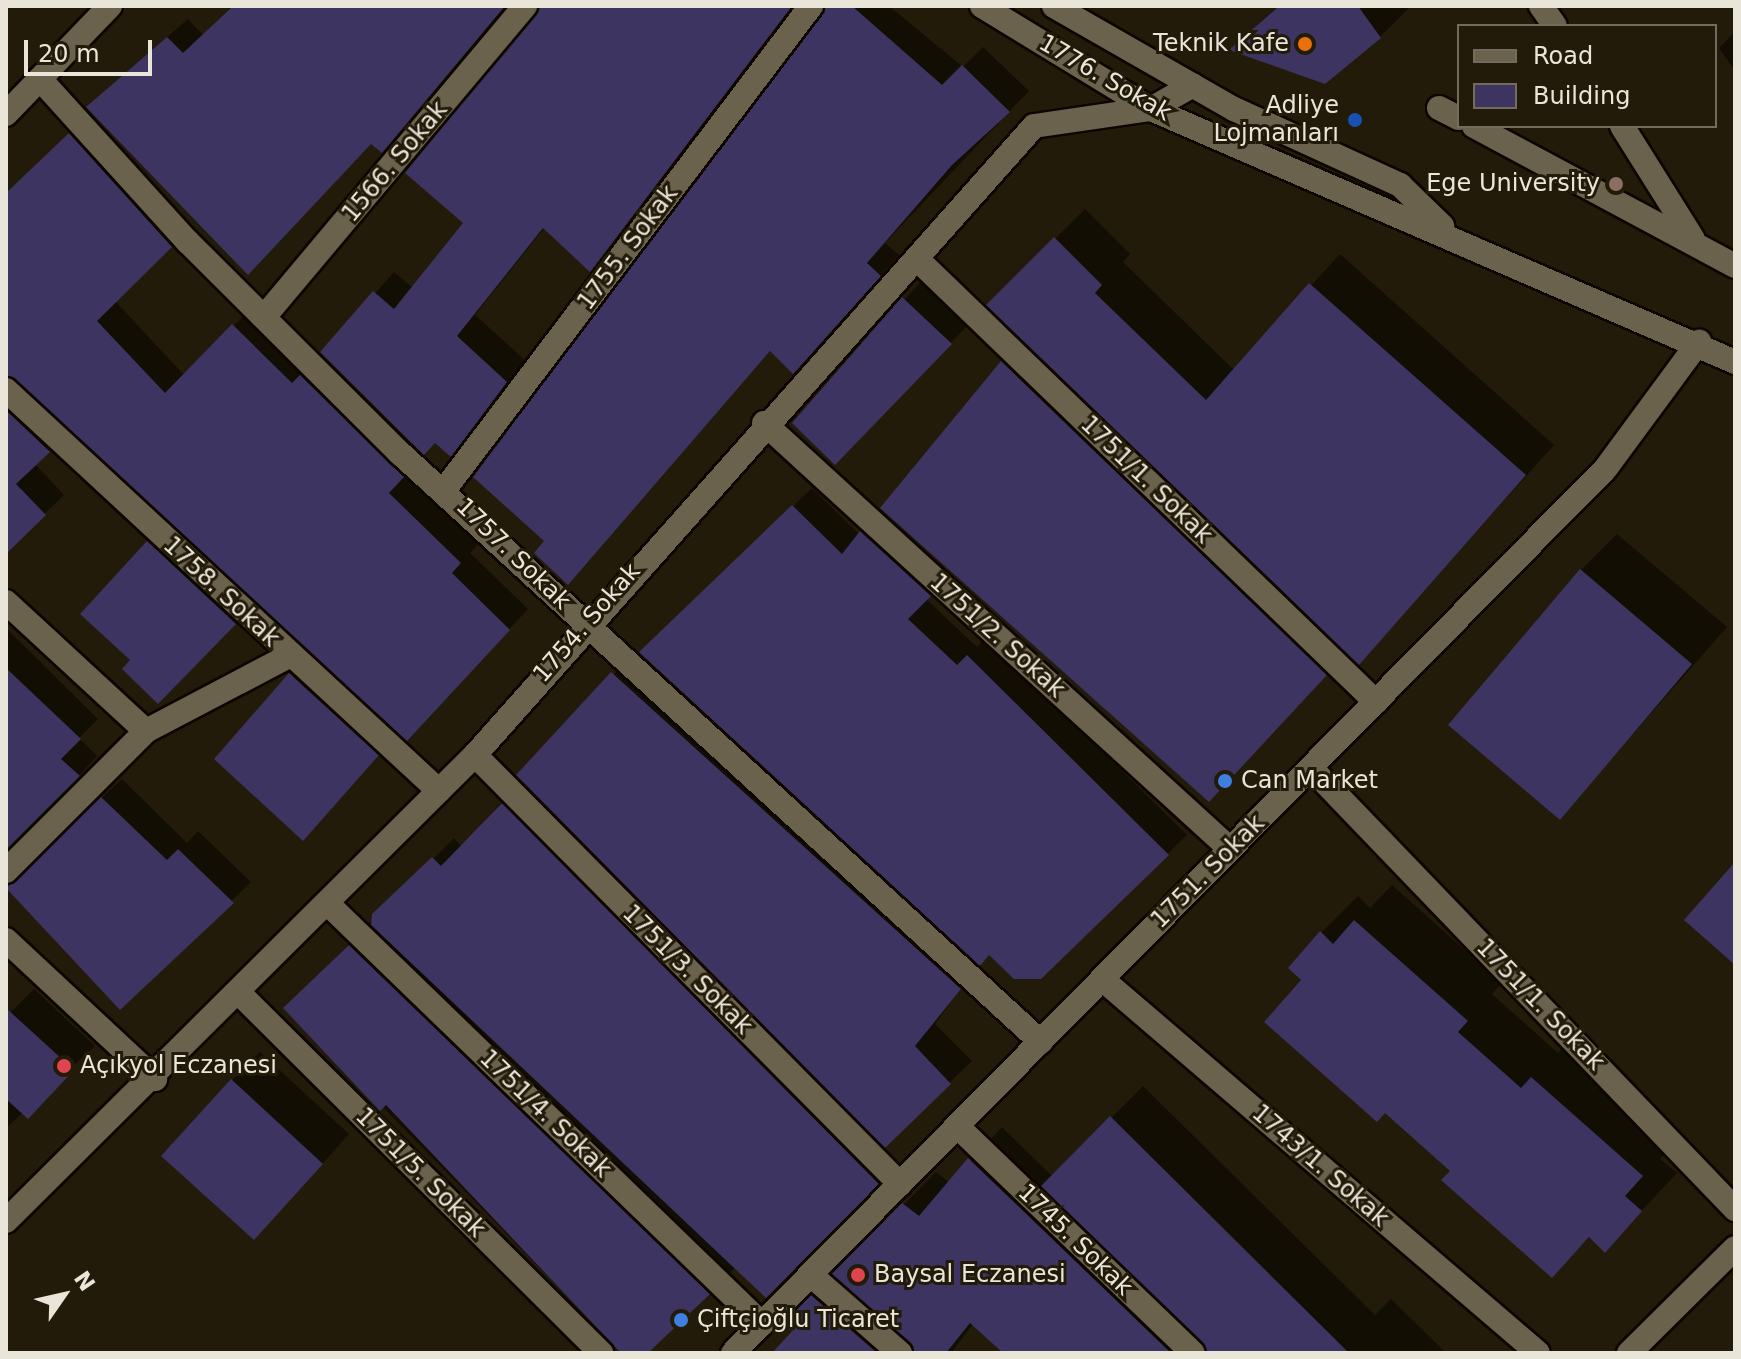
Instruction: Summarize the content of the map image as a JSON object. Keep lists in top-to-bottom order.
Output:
{
  "streets": {
    "street": [
      "1776. Sokak",
      "1566. Sokak",
      "1755. Sokak",
      "1751/1. Sokak",
      "1757. Sokak",
      "1758. Sokak",
      "1754. Sokak",
      "1751/2. Sokak",
      "1751. Sokak",
      "1751/3. Sokak",
      "1751/4. Sokak",
      "1743/1. Sokak",
      "1751/5. Sokak",
      "1745. Sokak"
    ]
  },
  "crossings": [
    ["1776. Sokak", "1754. Sokak"],
    ["1776. Sokak", "1751. Sokak"],
    ["1566. Sokak", "1757. Sokak"],
    ["1755. Sokak", "1757. Sokak"],
    ["1751/1. Sokak", "1754. Sokak"],
    ["1751/1. Sokak", "1751. Sokak"],
    ["1757. Sokak", "1754. Sokak"],
    ["1757. Sokak", "1751. Sokak"],
    ["1758. Sokak", "1754. Sokak"],
    ["1754. Sokak", "1751/2. Sokak"],
    ["1754. Sokak", "1751/3. Sokak"],
    ["1754. Sokak", "1751/4. Sokak"],
    ["1754. Sokak", "1751/5. Sokak"],
    ["1751/2. Sokak", "1751. Sokak"],
    ["1751. Sokak", "1751/3. Sokak"],
    ["1751. Sokak", "1751/4. Sokak"],
    ["1751. Sokak", "1743/1. Sokak"],
    ["1751. Sokak", "1745. Sokak"]
  ],
  "places": [
    "Teknik Kafe",
    "Adliye Lojmanları",
    "Ege University",
    "Can Market",
    "Açıkyol Eczanesi",
    "Baysal Eczanesi",
    "Çiftçioğlu Ticaret"
  ],
  "legend": ["Road", "Building"],
  "scale_bar": "20 m",
  "north": "top right"
}
